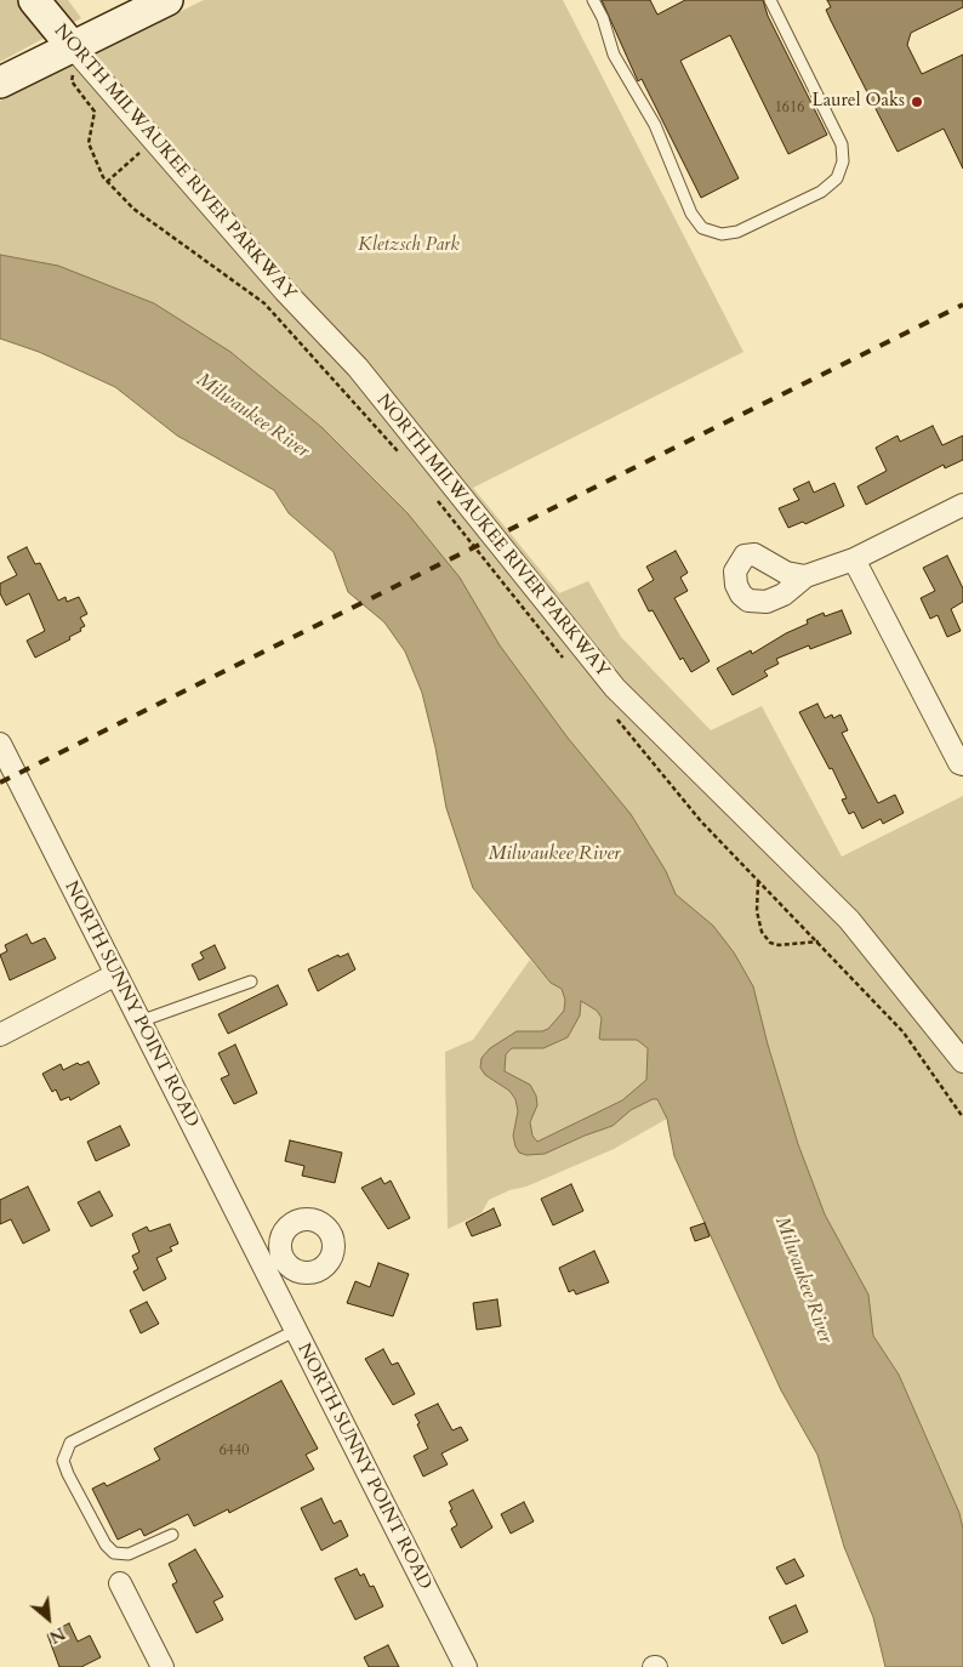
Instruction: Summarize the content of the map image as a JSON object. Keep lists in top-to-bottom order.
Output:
{
  "streets": {
    "street": ["NORTH MILWAUKEE RIVER PARKWAY", "NORTH SUNNY POINT ROAD"]
  },
  "water": ["Milwaukee River"],
  "parks": ["Kletzsch Park"],
  "places": ["Laurel Oaks"],
  "house_numbers": ["1616", "6440"],
  "north": "bottom right"
}
